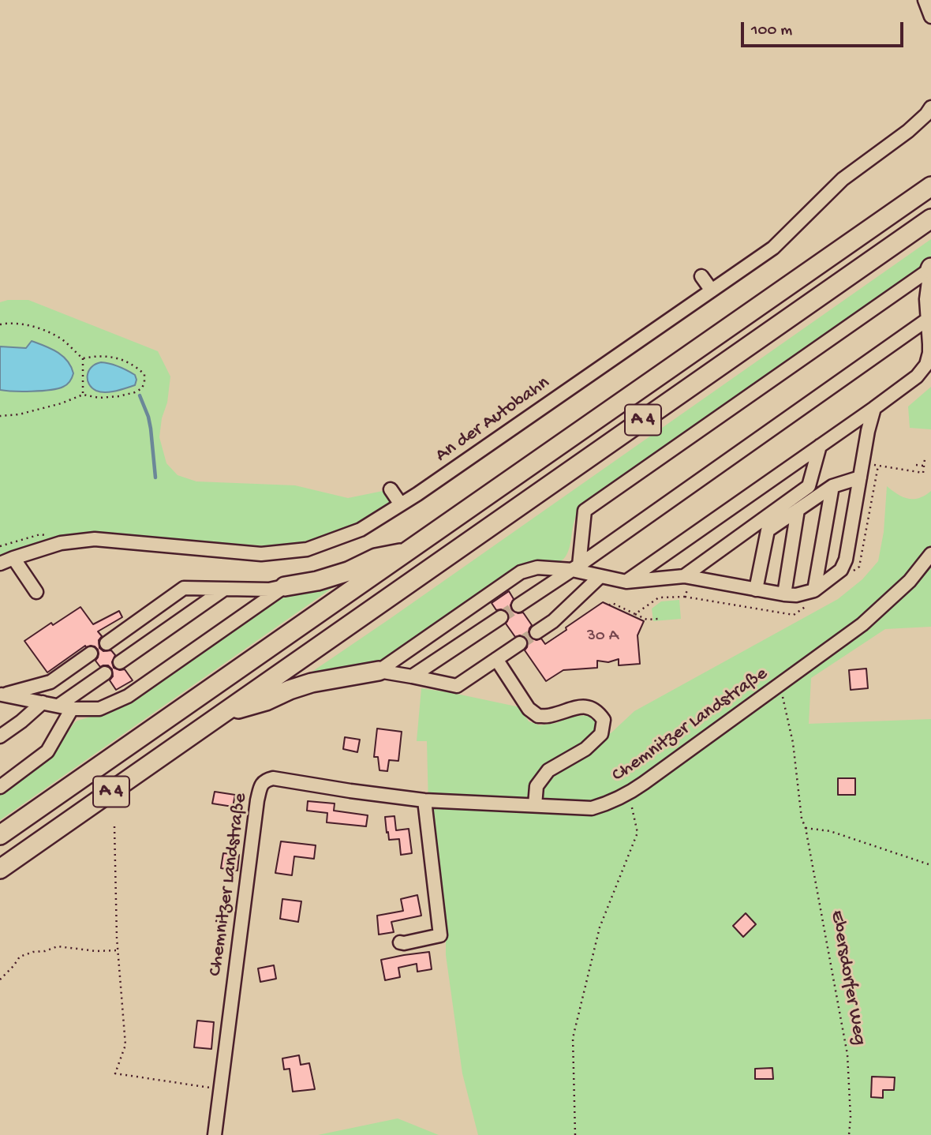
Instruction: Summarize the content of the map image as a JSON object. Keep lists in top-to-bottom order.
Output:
{
  "streets": {
    "highway": ["A 4"],
    "street": ["An der Autobahn", "Chemnitzer Landstraße"],
    "path": ["Ebersdorfer Weg"]
  },
  "crossings": [
    ["Chemnitzer Landstraße", "Ebersdorfer Weg"]
  ],
  "house_numbers": ["30 A"],
  "scale_bar": "100 m"
}
